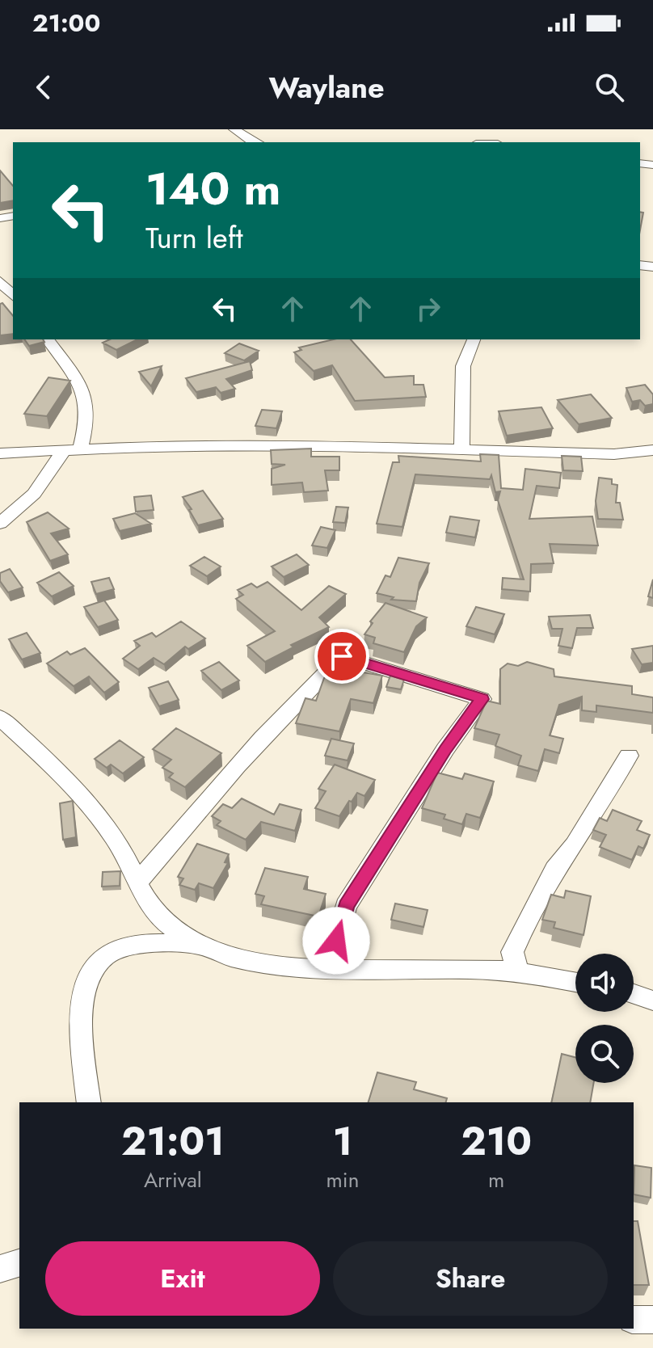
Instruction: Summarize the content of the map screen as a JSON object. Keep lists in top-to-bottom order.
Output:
{
  "page": {
    "status": "21:00",
    "header": "Waylane",
    "turn": ["140 m", "Turn left"],
    "eta": [
      "21:01",
      "Arrival",
      "1",
      "min",
      "210",
      "m"
    ],
    "buttons": ["Exit", "Share"]
  }
}
